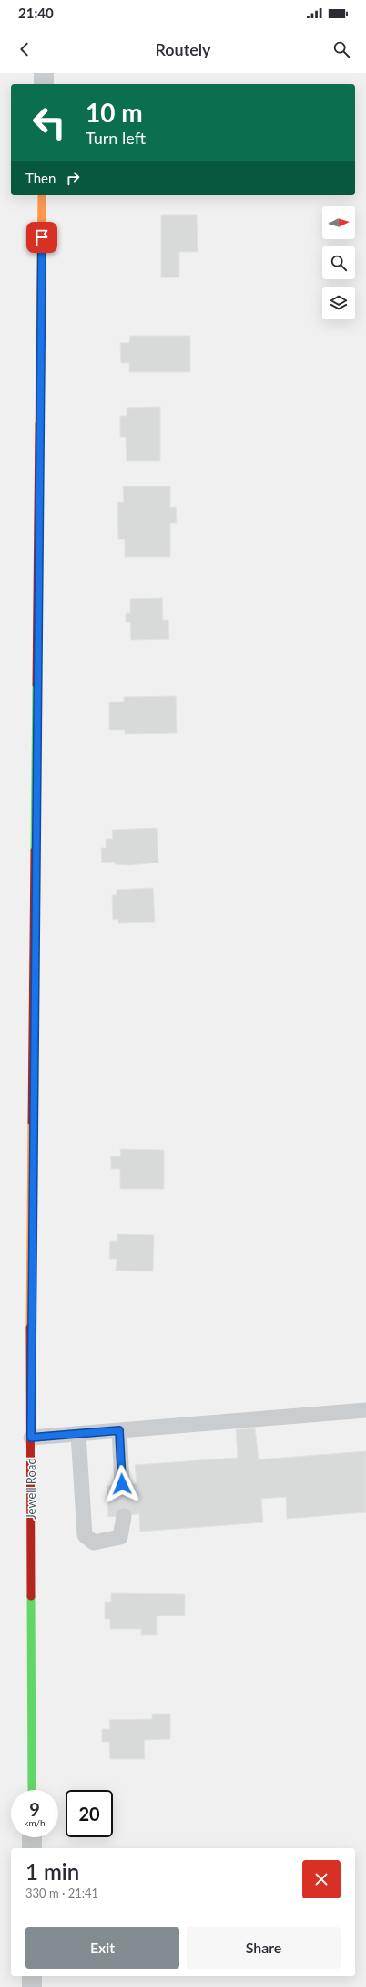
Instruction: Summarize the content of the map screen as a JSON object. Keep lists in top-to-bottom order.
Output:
{
  "streets": {
    "street": ["Jewell Road"]
  },
  "north": "right",
  "page": {
    "status": "21:40",
    "header": "Routely",
    "turn": ["10 m", "Turn left"],
    "then": "Then",
    "speed": "9 km/h",
    "limit": "20",
    "heading": ["1 min", "330 m · 21:41"],
    "buttons": ["Exit", "Share"]
  }
}
